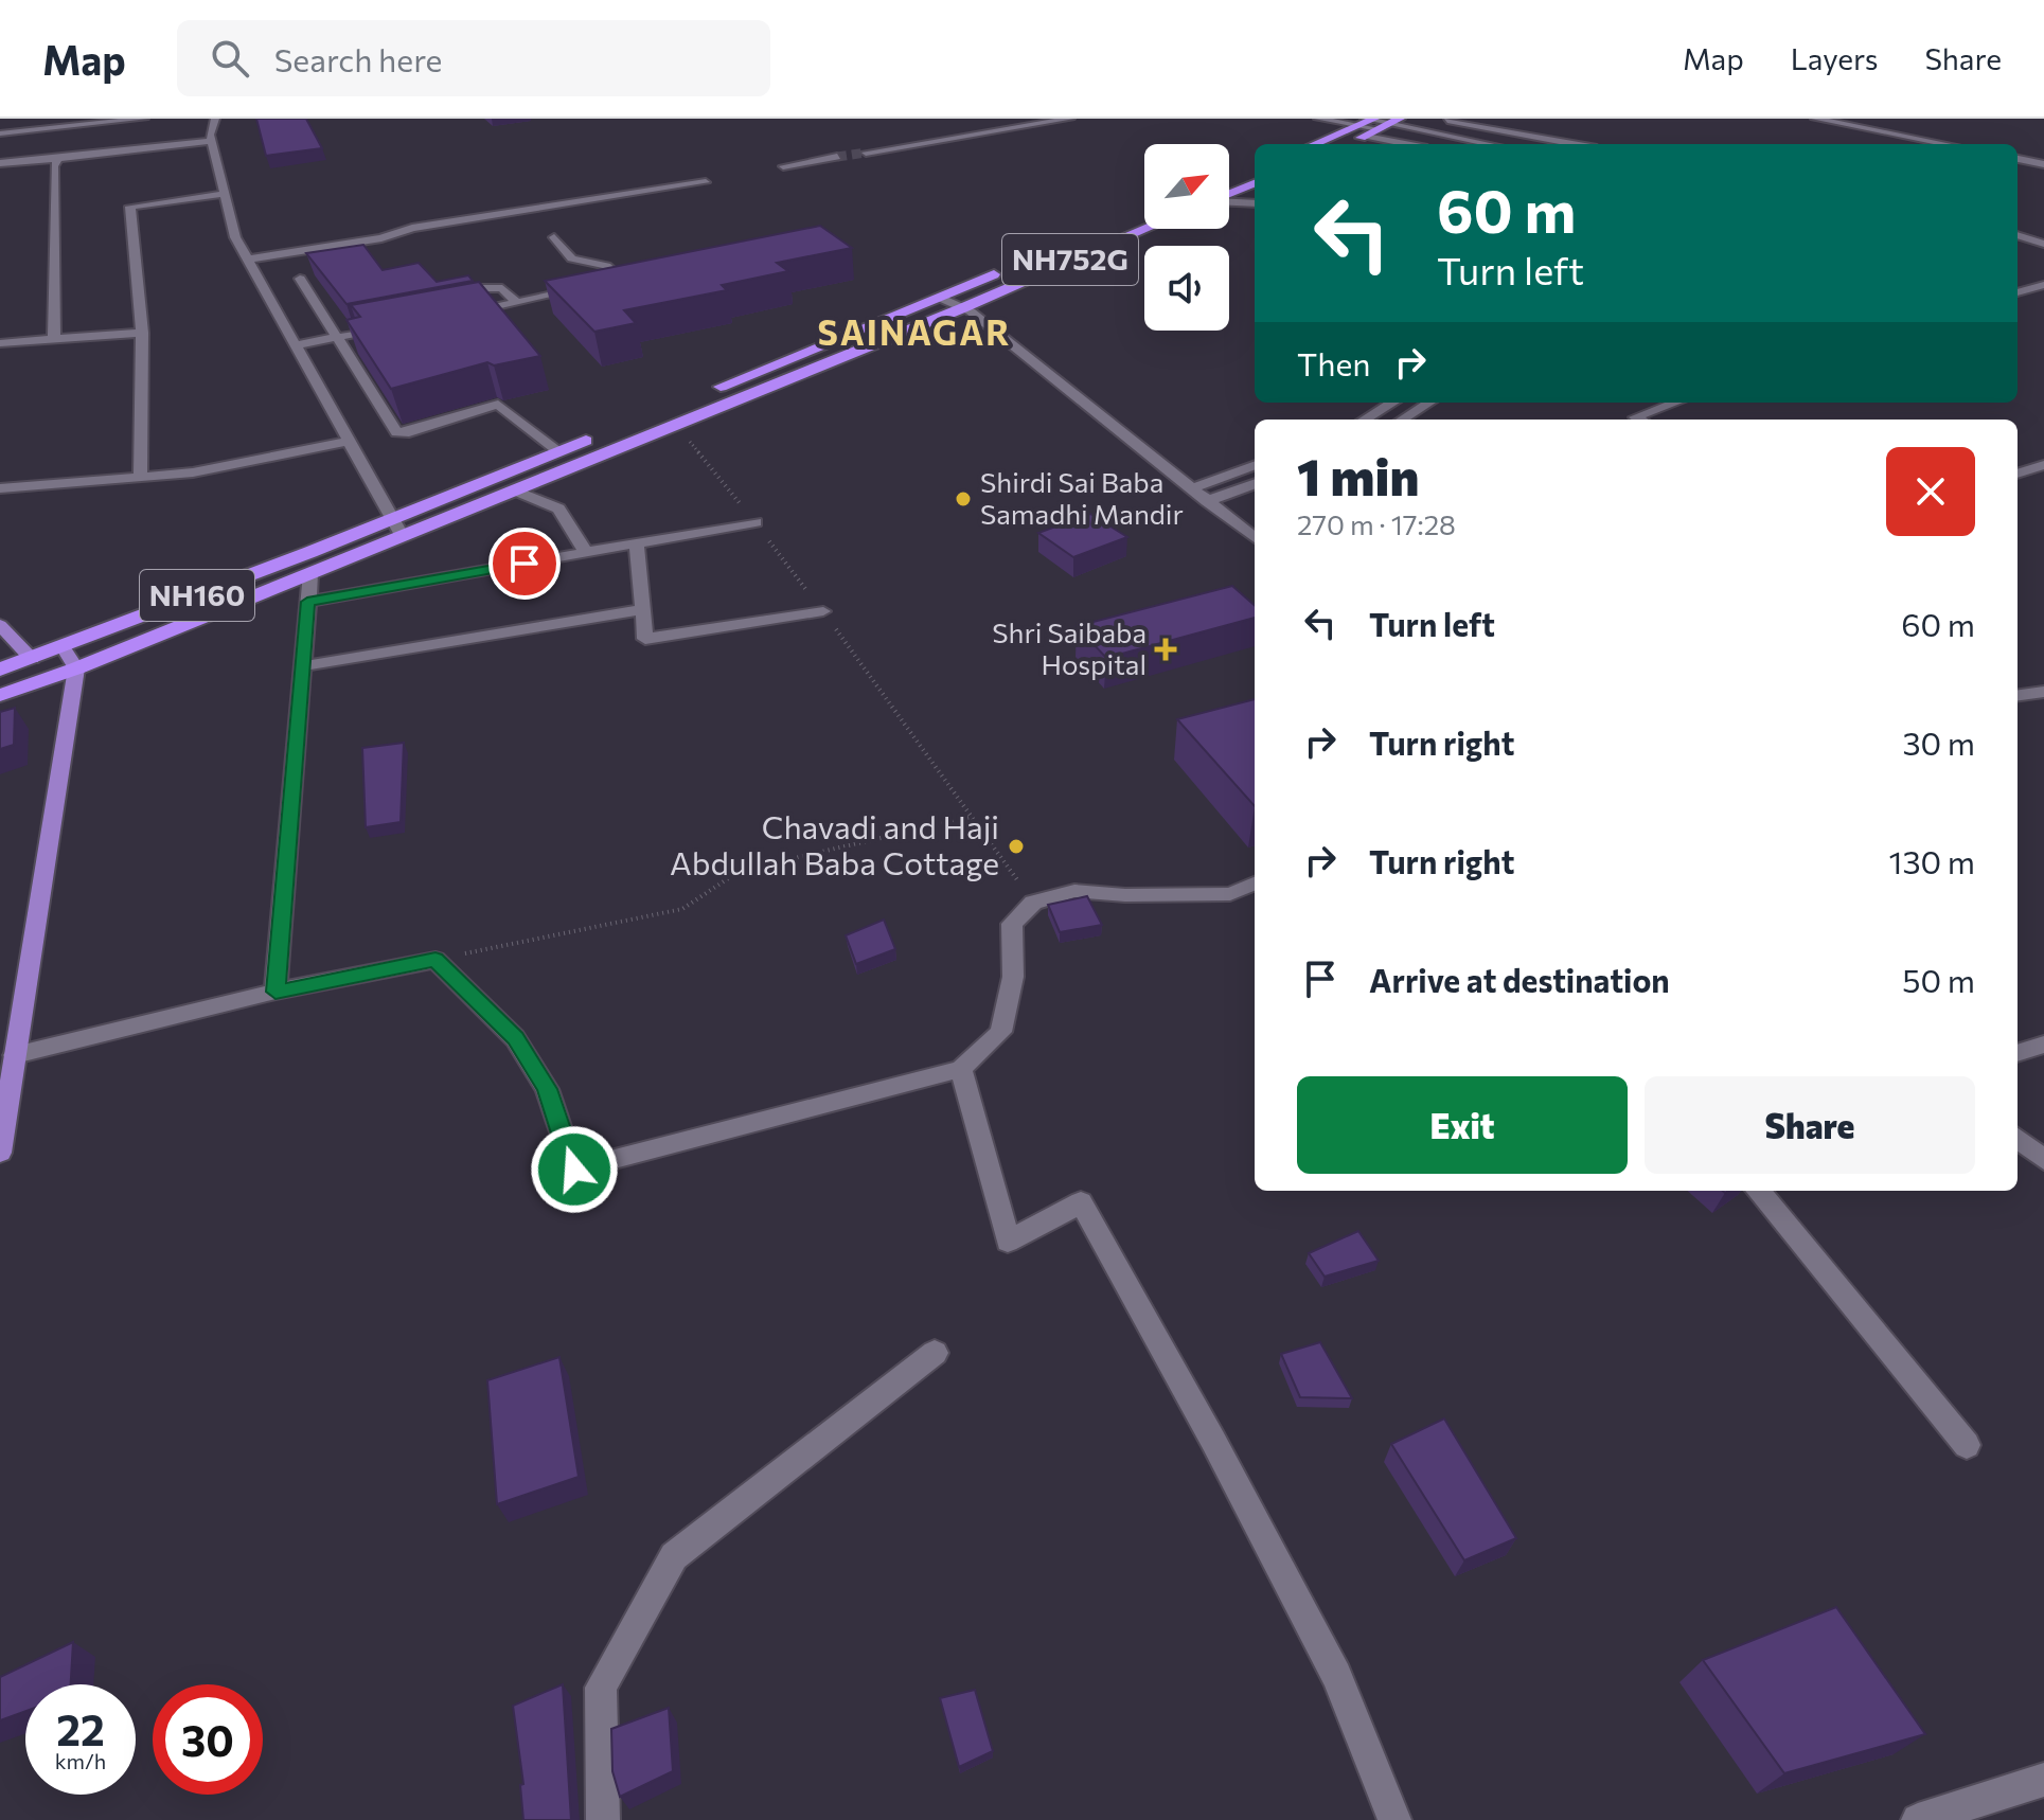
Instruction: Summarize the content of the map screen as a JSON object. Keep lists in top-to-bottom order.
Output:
{
  "streets": {
    "highway": ["NH752G", "NH160"]
  },
  "crossings": [
    ["NH752G", "NH160"]
  ],
  "districts": ["SAINAGAR"],
  "places": {
    "other": ["Shirdi Sai Baba Samadhi Mandir", "Chavadi and Haji Abdullah Baba Cottage"],
    "health": ["Shri Saibaba Hospital"]
  },
  "north": "top right",
  "page": {
    "header": "Map",
    "search": "Search here",
    "nav": ["Map", "Layers", "Share"],
    "turn": ["60 m", "Turn left"],
    "then": "Then",
    "heading": ["1 min", "270 m · 17:28"],
    "list": [
      {
        "name": "Turn left",
        "value": "60 m"
      },
      {
        "name": "Turn right",
        "value": "30 m"
      },
      {
        "name": "Turn right",
        "value": "130 m"
      },
      {
        "name": "Arrive at destination",
        "value": "50 m"
      }
    ],
    "buttons": ["Exit", "Share"],
    "speed": "22 km/h",
    "limit": "30"
  }
}
